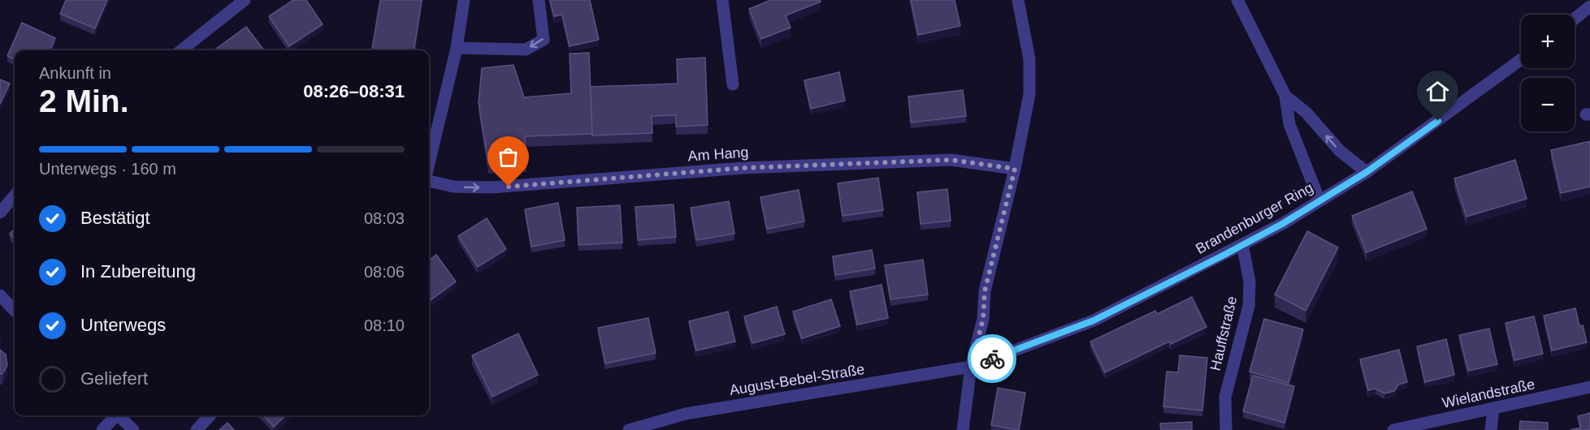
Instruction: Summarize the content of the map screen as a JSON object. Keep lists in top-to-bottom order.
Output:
{
  "streets": {
    "street": [
      "Am Hang",
      "Brandenburger Ring",
      "Hauffstraße",
      "August-Bebel-Straße",
      "Wielandstraße"
    ]
  },
  "crossings": [
    ["Brandenburger Ring", "Hauffstraße"],
    ["Brandenburger Ring", "August-Bebel-Straße"]
  ],
  "one_way": ["Am Hang"],
  "page": {
    "map_buttons": ["+", "−"],
    "heading": ["2 Min.", "Ankunft in", "08:26–08:31"],
    "bar": "Unterwegs · 160 m",
    "list": [
      ["Bestätigt", "08:03"],
      ["In Zubereitung", "08:06"],
      ["Unterwegs", "08:10"],
      "Geliefert"
    ]
  }
}
